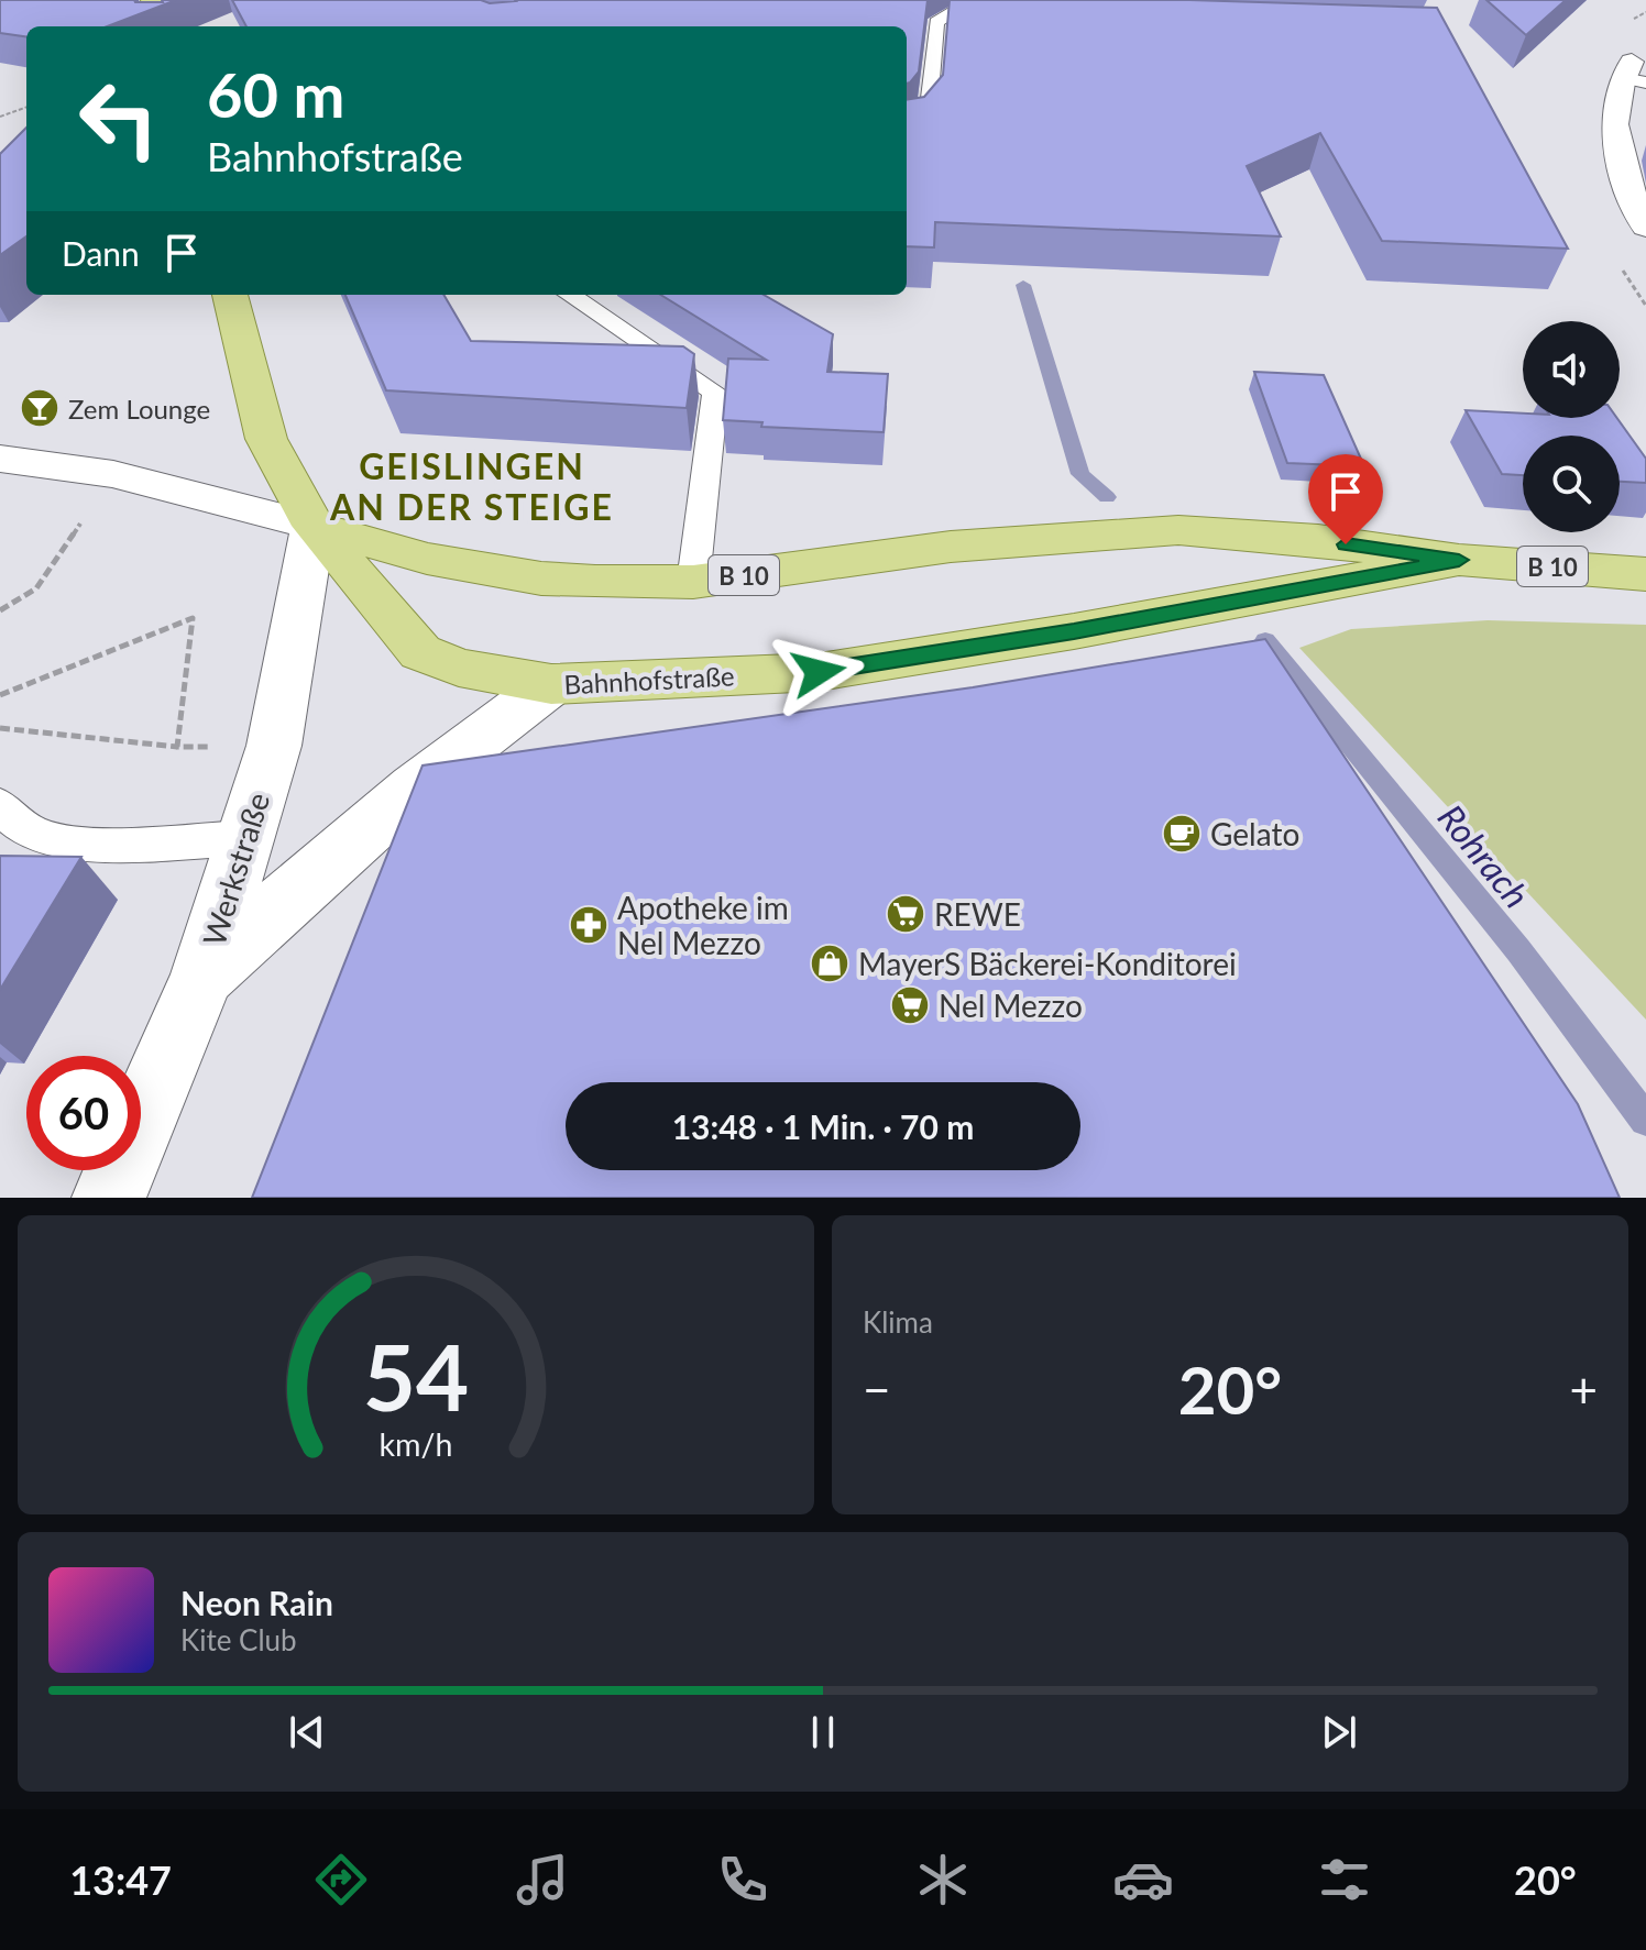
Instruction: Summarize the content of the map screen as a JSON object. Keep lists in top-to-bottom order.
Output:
{
  "streets": {
    "main road": ["B 10", "Bahnhofstraße"],
    "street": ["Werkstraße"]
  },
  "crossings": [
    ["B 10", "Bahnhofstraße"],
    ["B 10", "Werkstraße"],
    ["Bahnhofstraße", "Werkstraße"]
  ],
  "districts": ["GEISLINGEN AN DER STEIGE"],
  "water": ["Rohrach"],
  "places": {
    "bar": ["Zem Lounge"],
    "cafe": ["Gelato"],
    "supermarket": ["REWE", "Nel Mezzo"],
    "pharmacy": ["Apotheke im Nel Mezzo"],
    "shop": ["MayerS Bäckerei-Konditorei"]
  },
  "page": {
    "turn": ["60 m", "Bahnhofstraße"],
    "then": "Dann",
    "limit": "60",
    "trip": "13:48 · 1 Min. · 70 m",
    "tile": "Klima",
    "heat": ["−", "20°", "+"],
    "song": ["Neon Rain", "Kite Club"],
    "tabs": ["13:47", "20°"],
    "gauge": ["54", "km/h"]
  }
}
